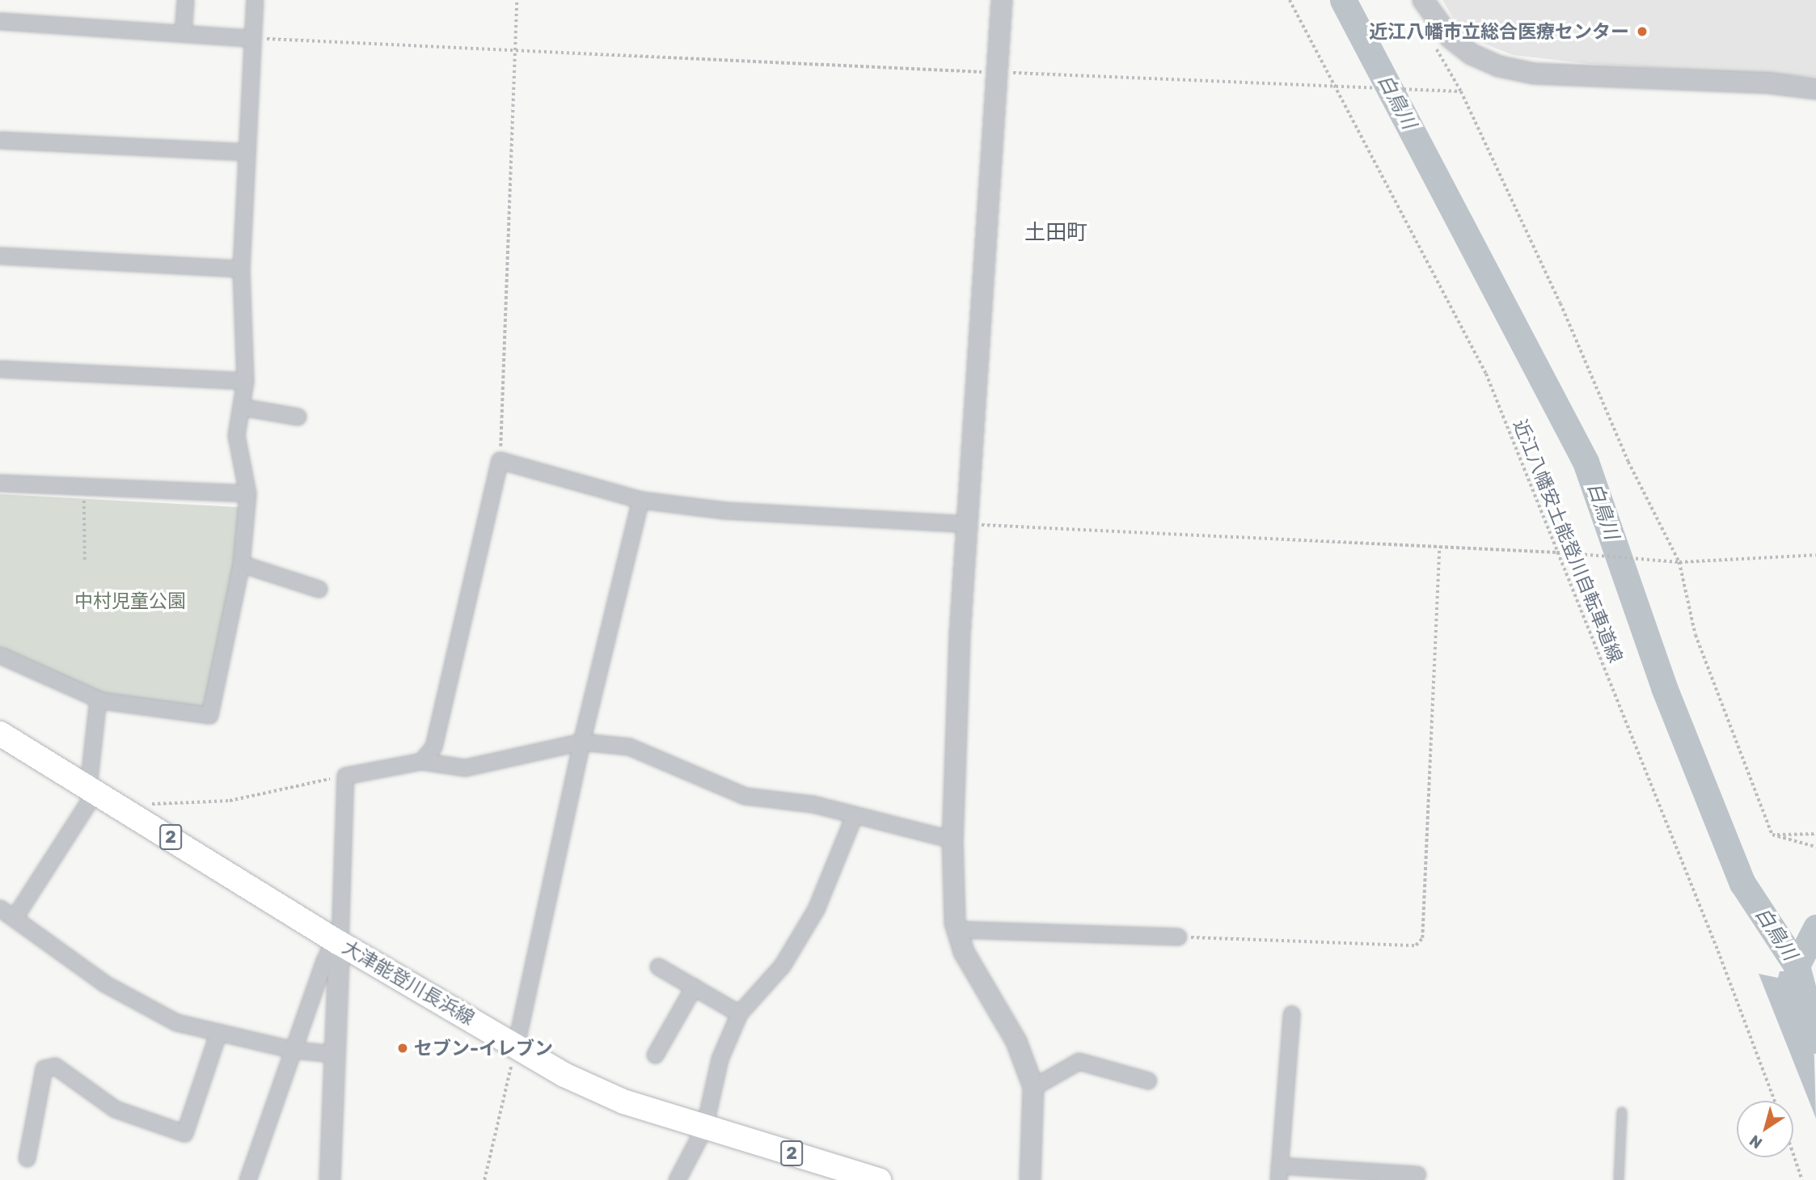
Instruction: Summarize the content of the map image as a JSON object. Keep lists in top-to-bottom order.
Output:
{
  "streets": {
    "main road": ["2", "大津能登川長浜線"],
    "path": ["近江八幡安土能登川自転車道線"]
  },
  "districts": ["土田町"],
  "water": ["白鳥川"],
  "parks": ["中村児童公園"],
  "places": ["近江八幡市立総合医療センター", "セブン-イレブン"],
  "north": "bottom left"
}
